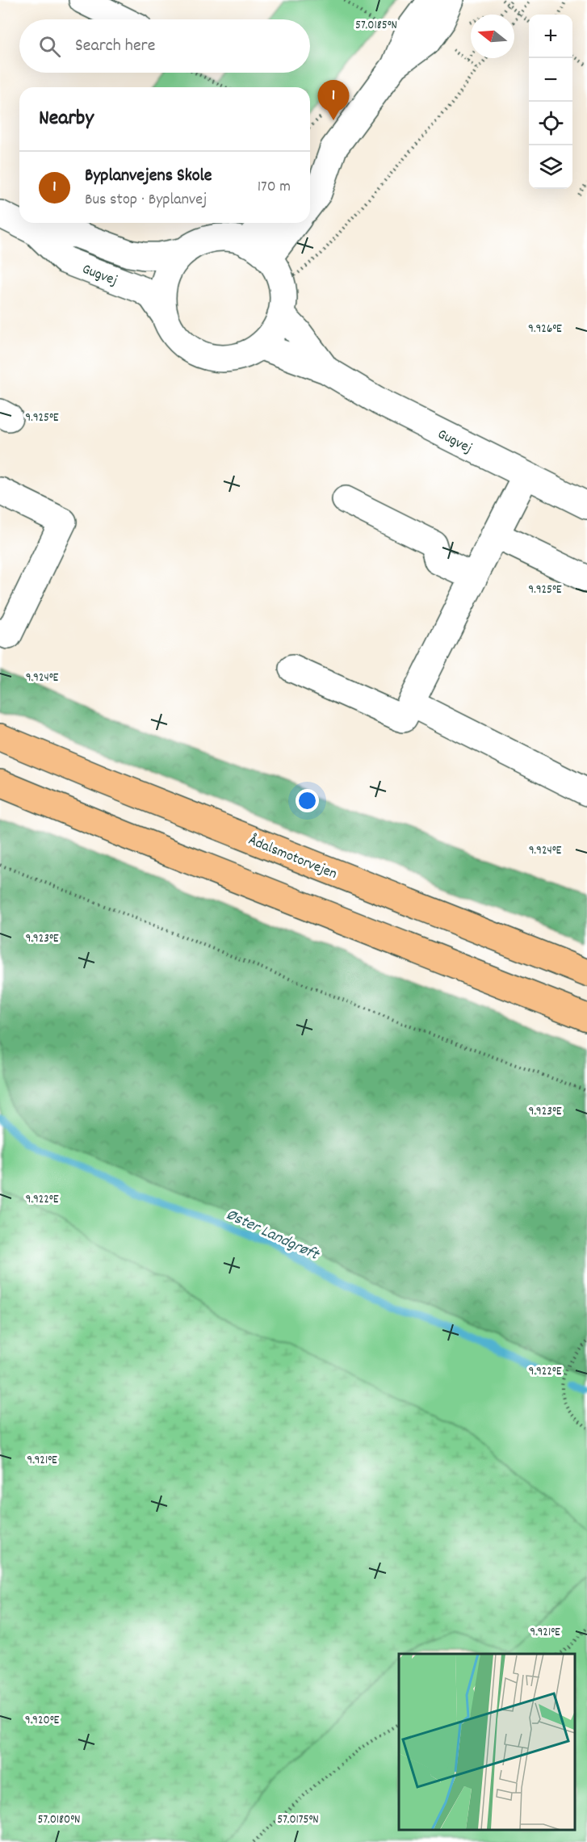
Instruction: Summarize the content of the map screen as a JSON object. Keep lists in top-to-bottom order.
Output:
{
  "streets": {
    "highway": ["Ådalsmotorvejen"],
    "street": ["Gugvej"]
  },
  "water": ["Øster Landgrøft"],
  "north": "left",
  "page": {
    "map_buttons": ["+", "−"],
    "search": "Search here",
    "pins": "1",
    "heading": "Nearby",
    "list": [
      {
        "mark": "1",
        "name": "Byplanvejens Skole",
        "note": "Bus stop · Byplanvej",
        "value": "170 m"
      }
    ]
  },
  "coordinates": [
    "57.0185°N",
    "9.926°E",
    "9.925°E",
    "9.924°E",
    "9.923°E",
    "9.922°E",
    "9.921°E",
    "9.920°E",
    "57.0180°N",
    "57.0175°N"
  ]
}
